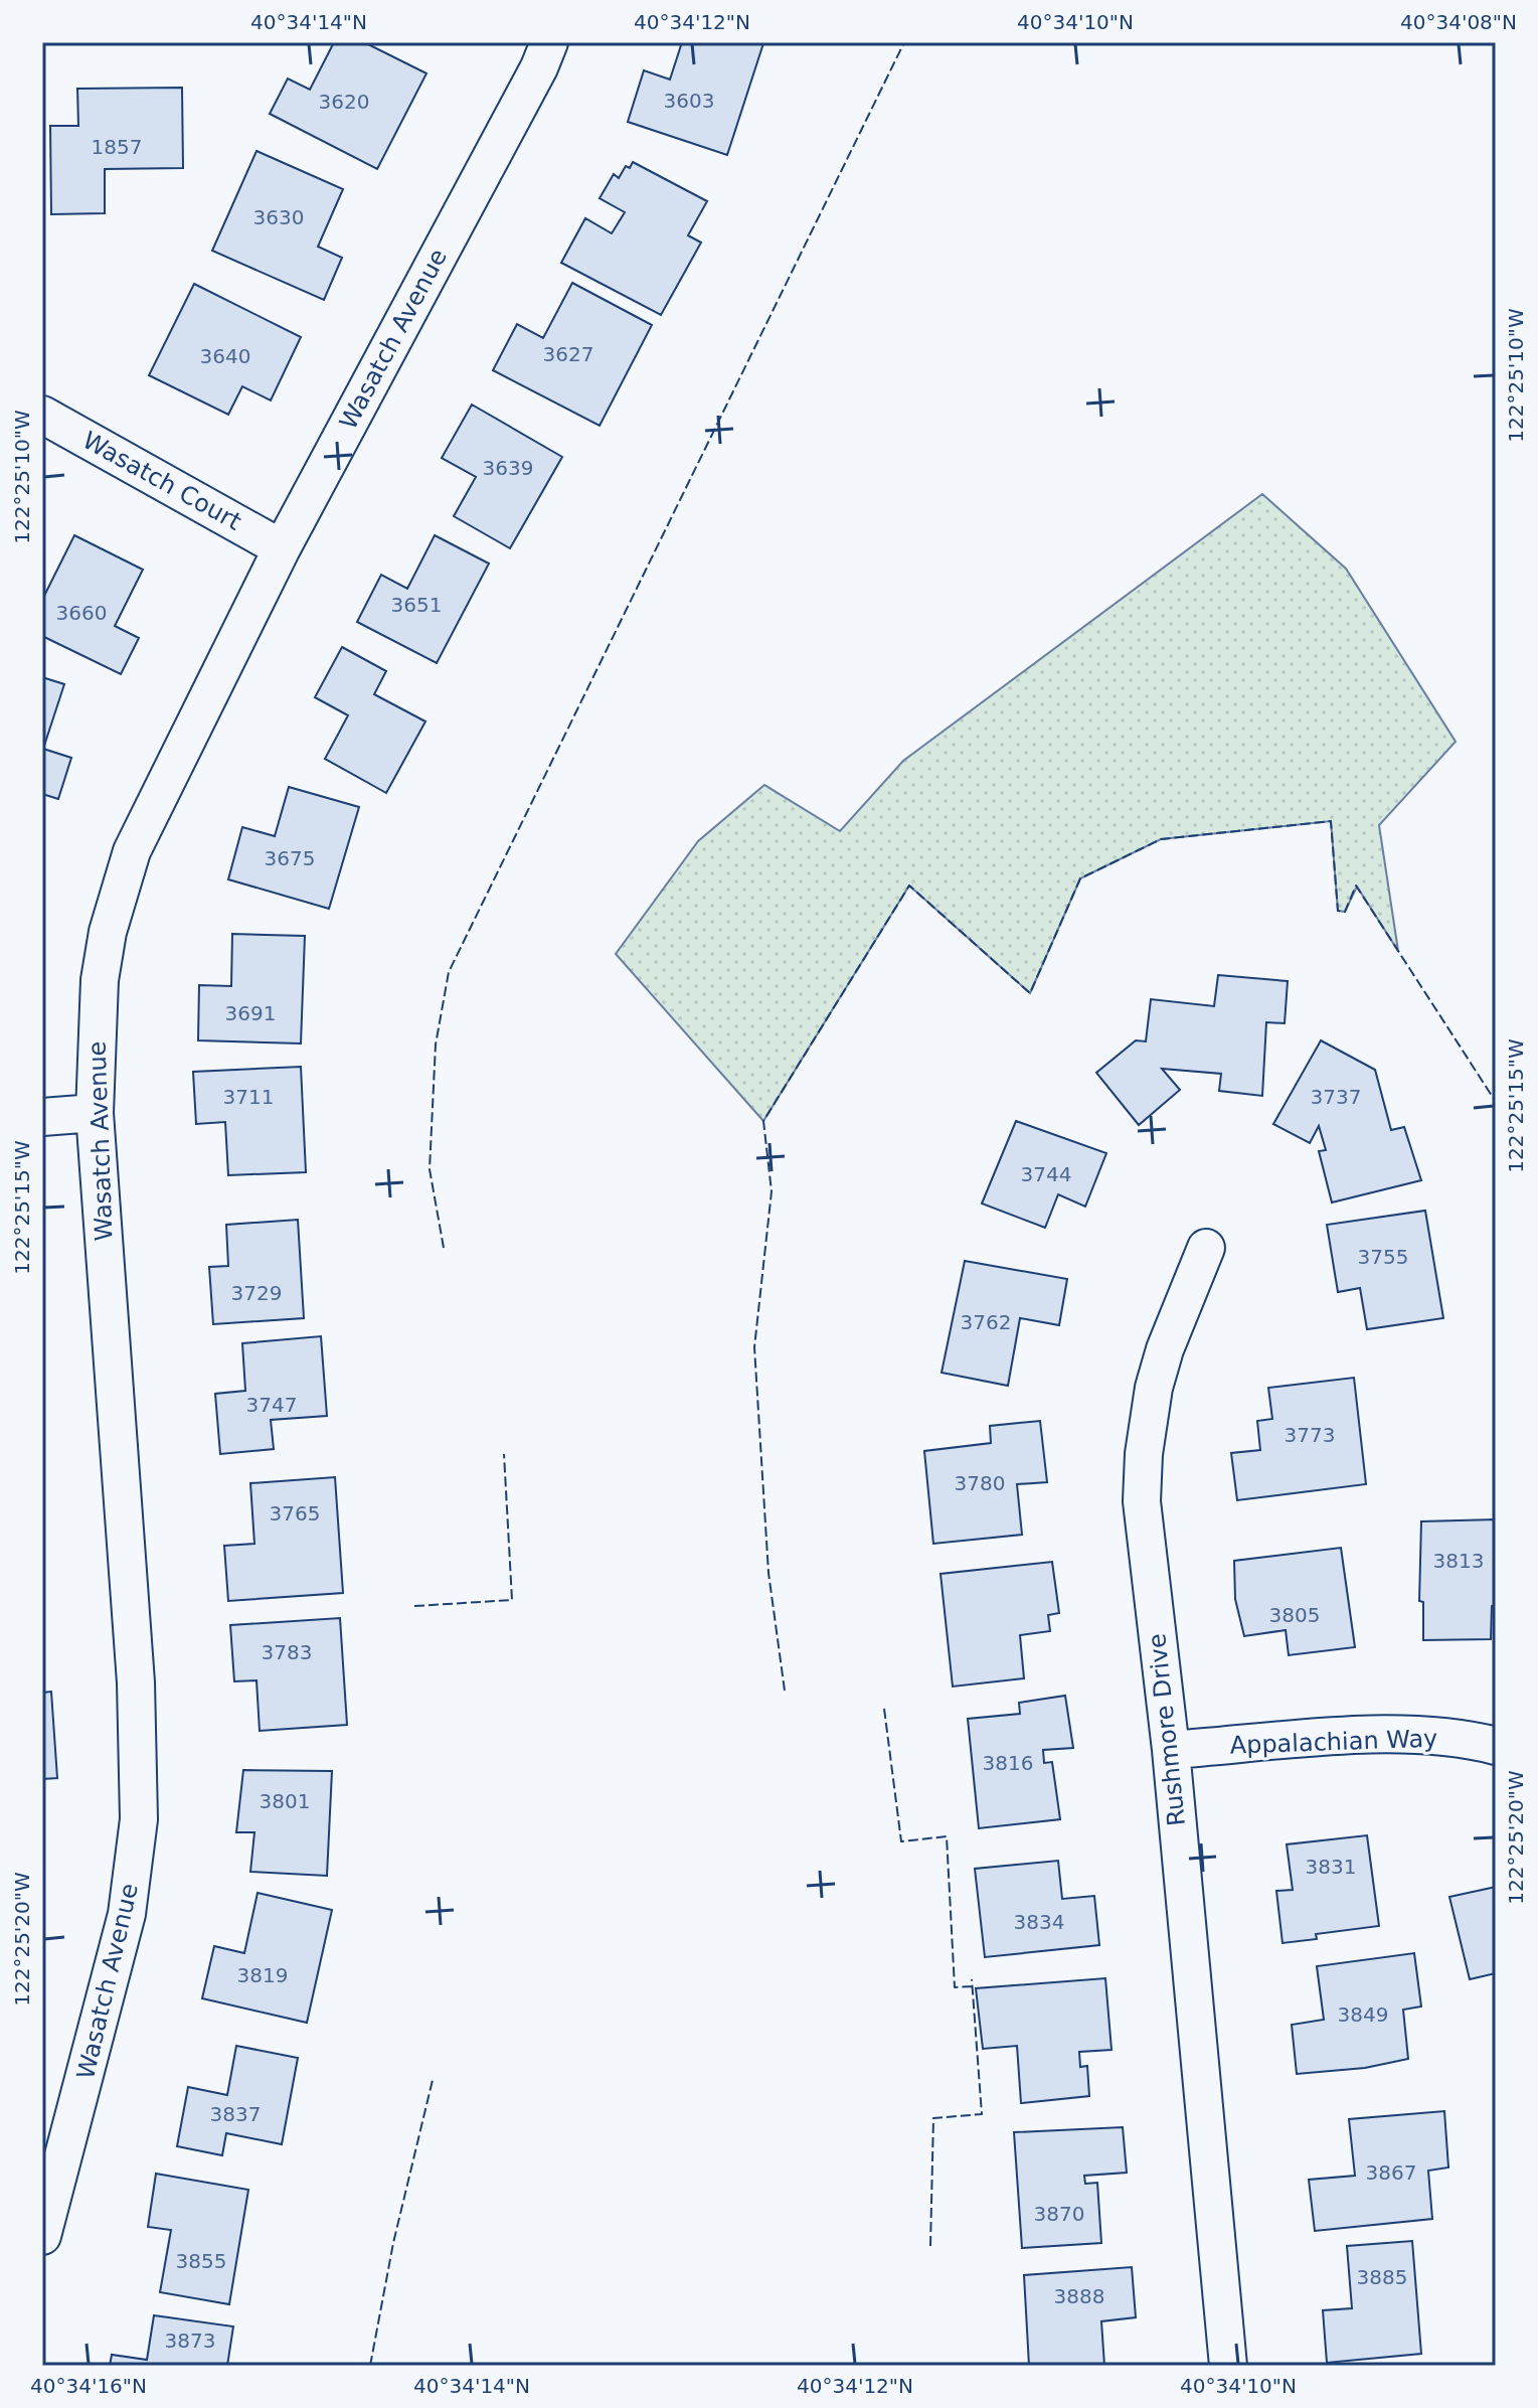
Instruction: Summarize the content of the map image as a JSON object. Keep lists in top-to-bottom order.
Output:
{
  "streets": {
    "street": [
      "Wasatch Avenue",
      "Wasatch Court",
      "Rushmore Drive",
      "Appalachian Way"
    ]
  },
  "crossings": [
    ["Wasatch Avenue", "Wasatch Court"],
    ["Rushmore Drive", "Appalachian Way"]
  ],
  "house_numbers": [
    "3603",
    "3620",
    "1857",
    "3630",
    "3627",
    "3640",
    "3639",
    "3651",
    "3660",
    "3675",
    "3691",
    "3711",
    "3737",
    "3744",
    "3755",
    "3729",
    "3762",
    "3747",
    "3773",
    "3780",
    "3765",
    "3813",
    "3805",
    "3783",
    "3816",
    "3801",
    "3831",
    "3834",
    "3819",
    "3849",
    "3837",
    "3867",
    "3870",
    "3855",
    "3885",
    "3888",
    "3873"
  ],
  "coordinates": [
    "40°34'14\"N",
    "40°34'12\"N",
    "40°34'10\"N",
    "40°34'08\"N",
    "122°25'10\"W",
    "122°25'15\"W",
    "122°25'20\"W",
    "40°34'16\"N"
  ]
}
